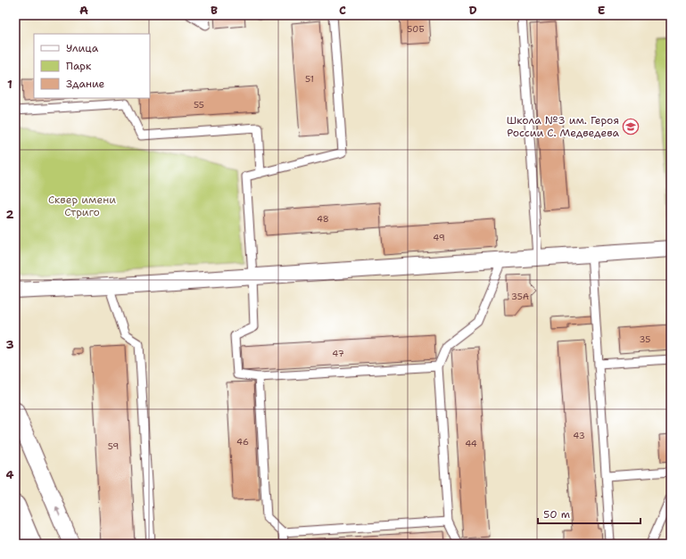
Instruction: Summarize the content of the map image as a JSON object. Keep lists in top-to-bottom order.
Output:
{
  "parks": ["Сквер имени Стриго"],
  "places": {
    "school or university": ["Школа №3 им. Героя России С. Медведева"]
  },
  "house_numbers": [
    "50Б",
    "51",
    "55",
    "48",
    "49",
    "35А",
    "35",
    "47",
    "43",
    "46",
    "44",
    "59"
  ],
  "legend": ["Улица", "Парк", "Здание"],
  "scale_bar": "50 m",
  "grid": {
    "columns": [
      "A",
      "B",
      "C",
      "D",
      "E"
    ],
    "rows": [
      "1",
      "2",
      "3",
      "4"
    ]
  }
}
